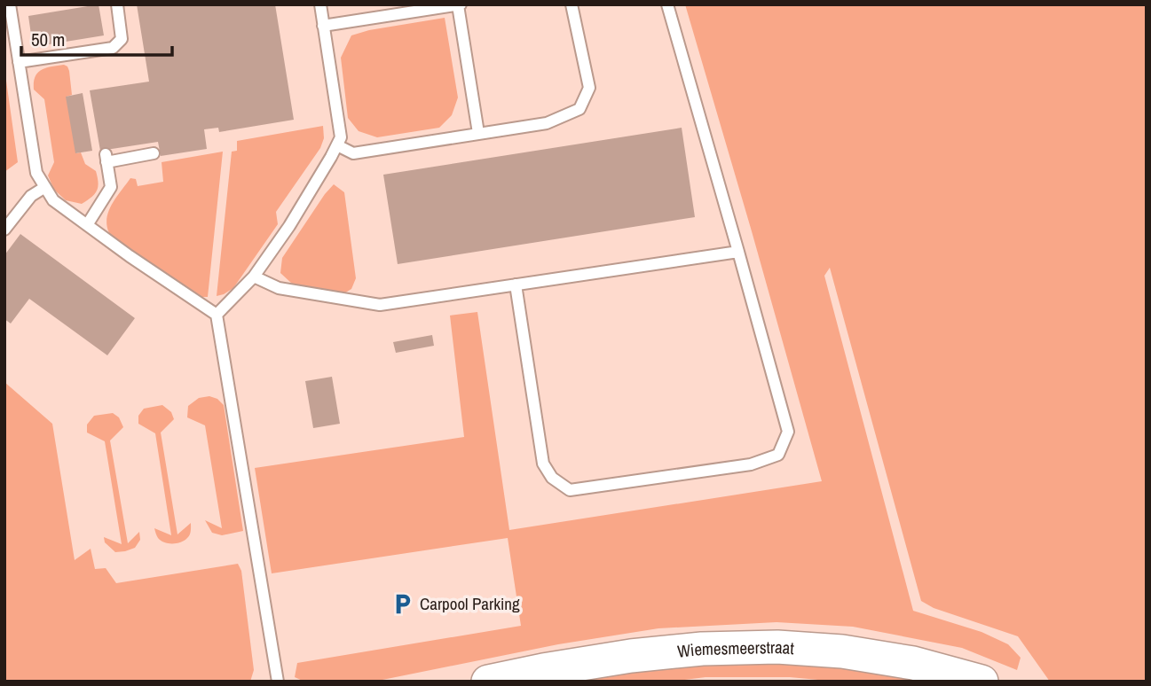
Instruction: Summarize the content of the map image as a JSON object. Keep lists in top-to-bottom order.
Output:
{
  "streets": {
    "main road": ["Wiemesmeerstraat"]
  },
  "places": {
    "parking": ["Carpool Parking"]
  },
  "scale_bar": "50 m"
}
